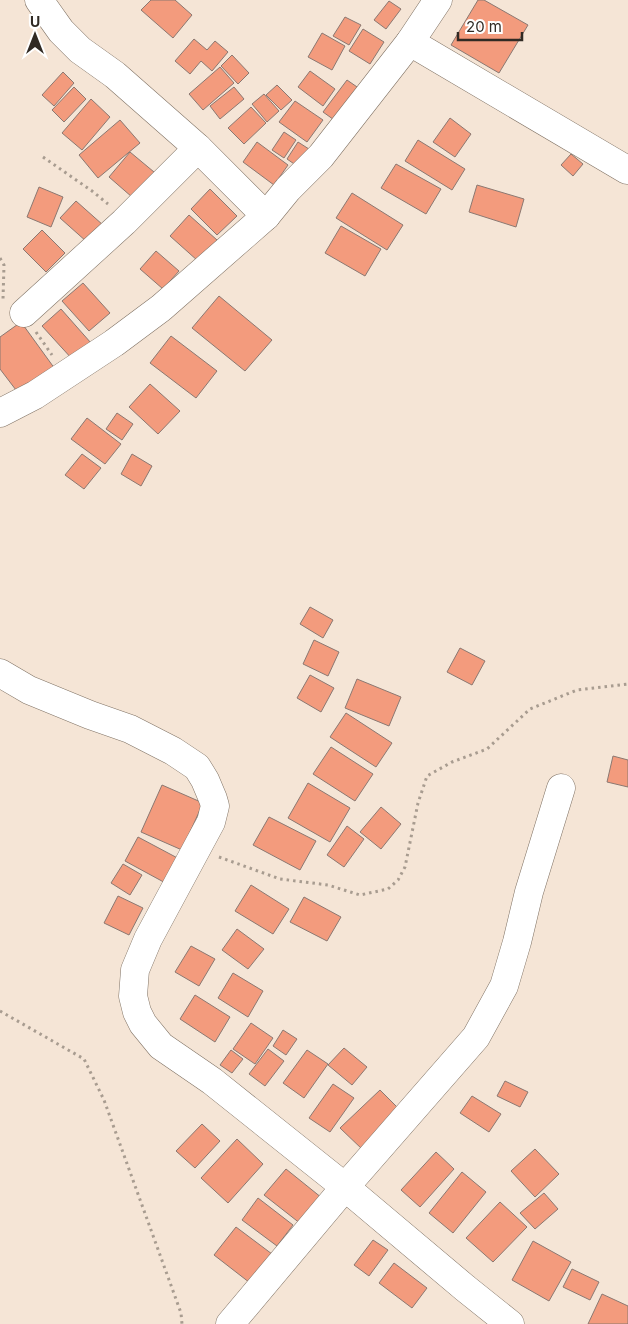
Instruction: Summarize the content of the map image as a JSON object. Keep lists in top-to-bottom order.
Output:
{
  "scale_bar": "20 m",
  "north": "top"
}
